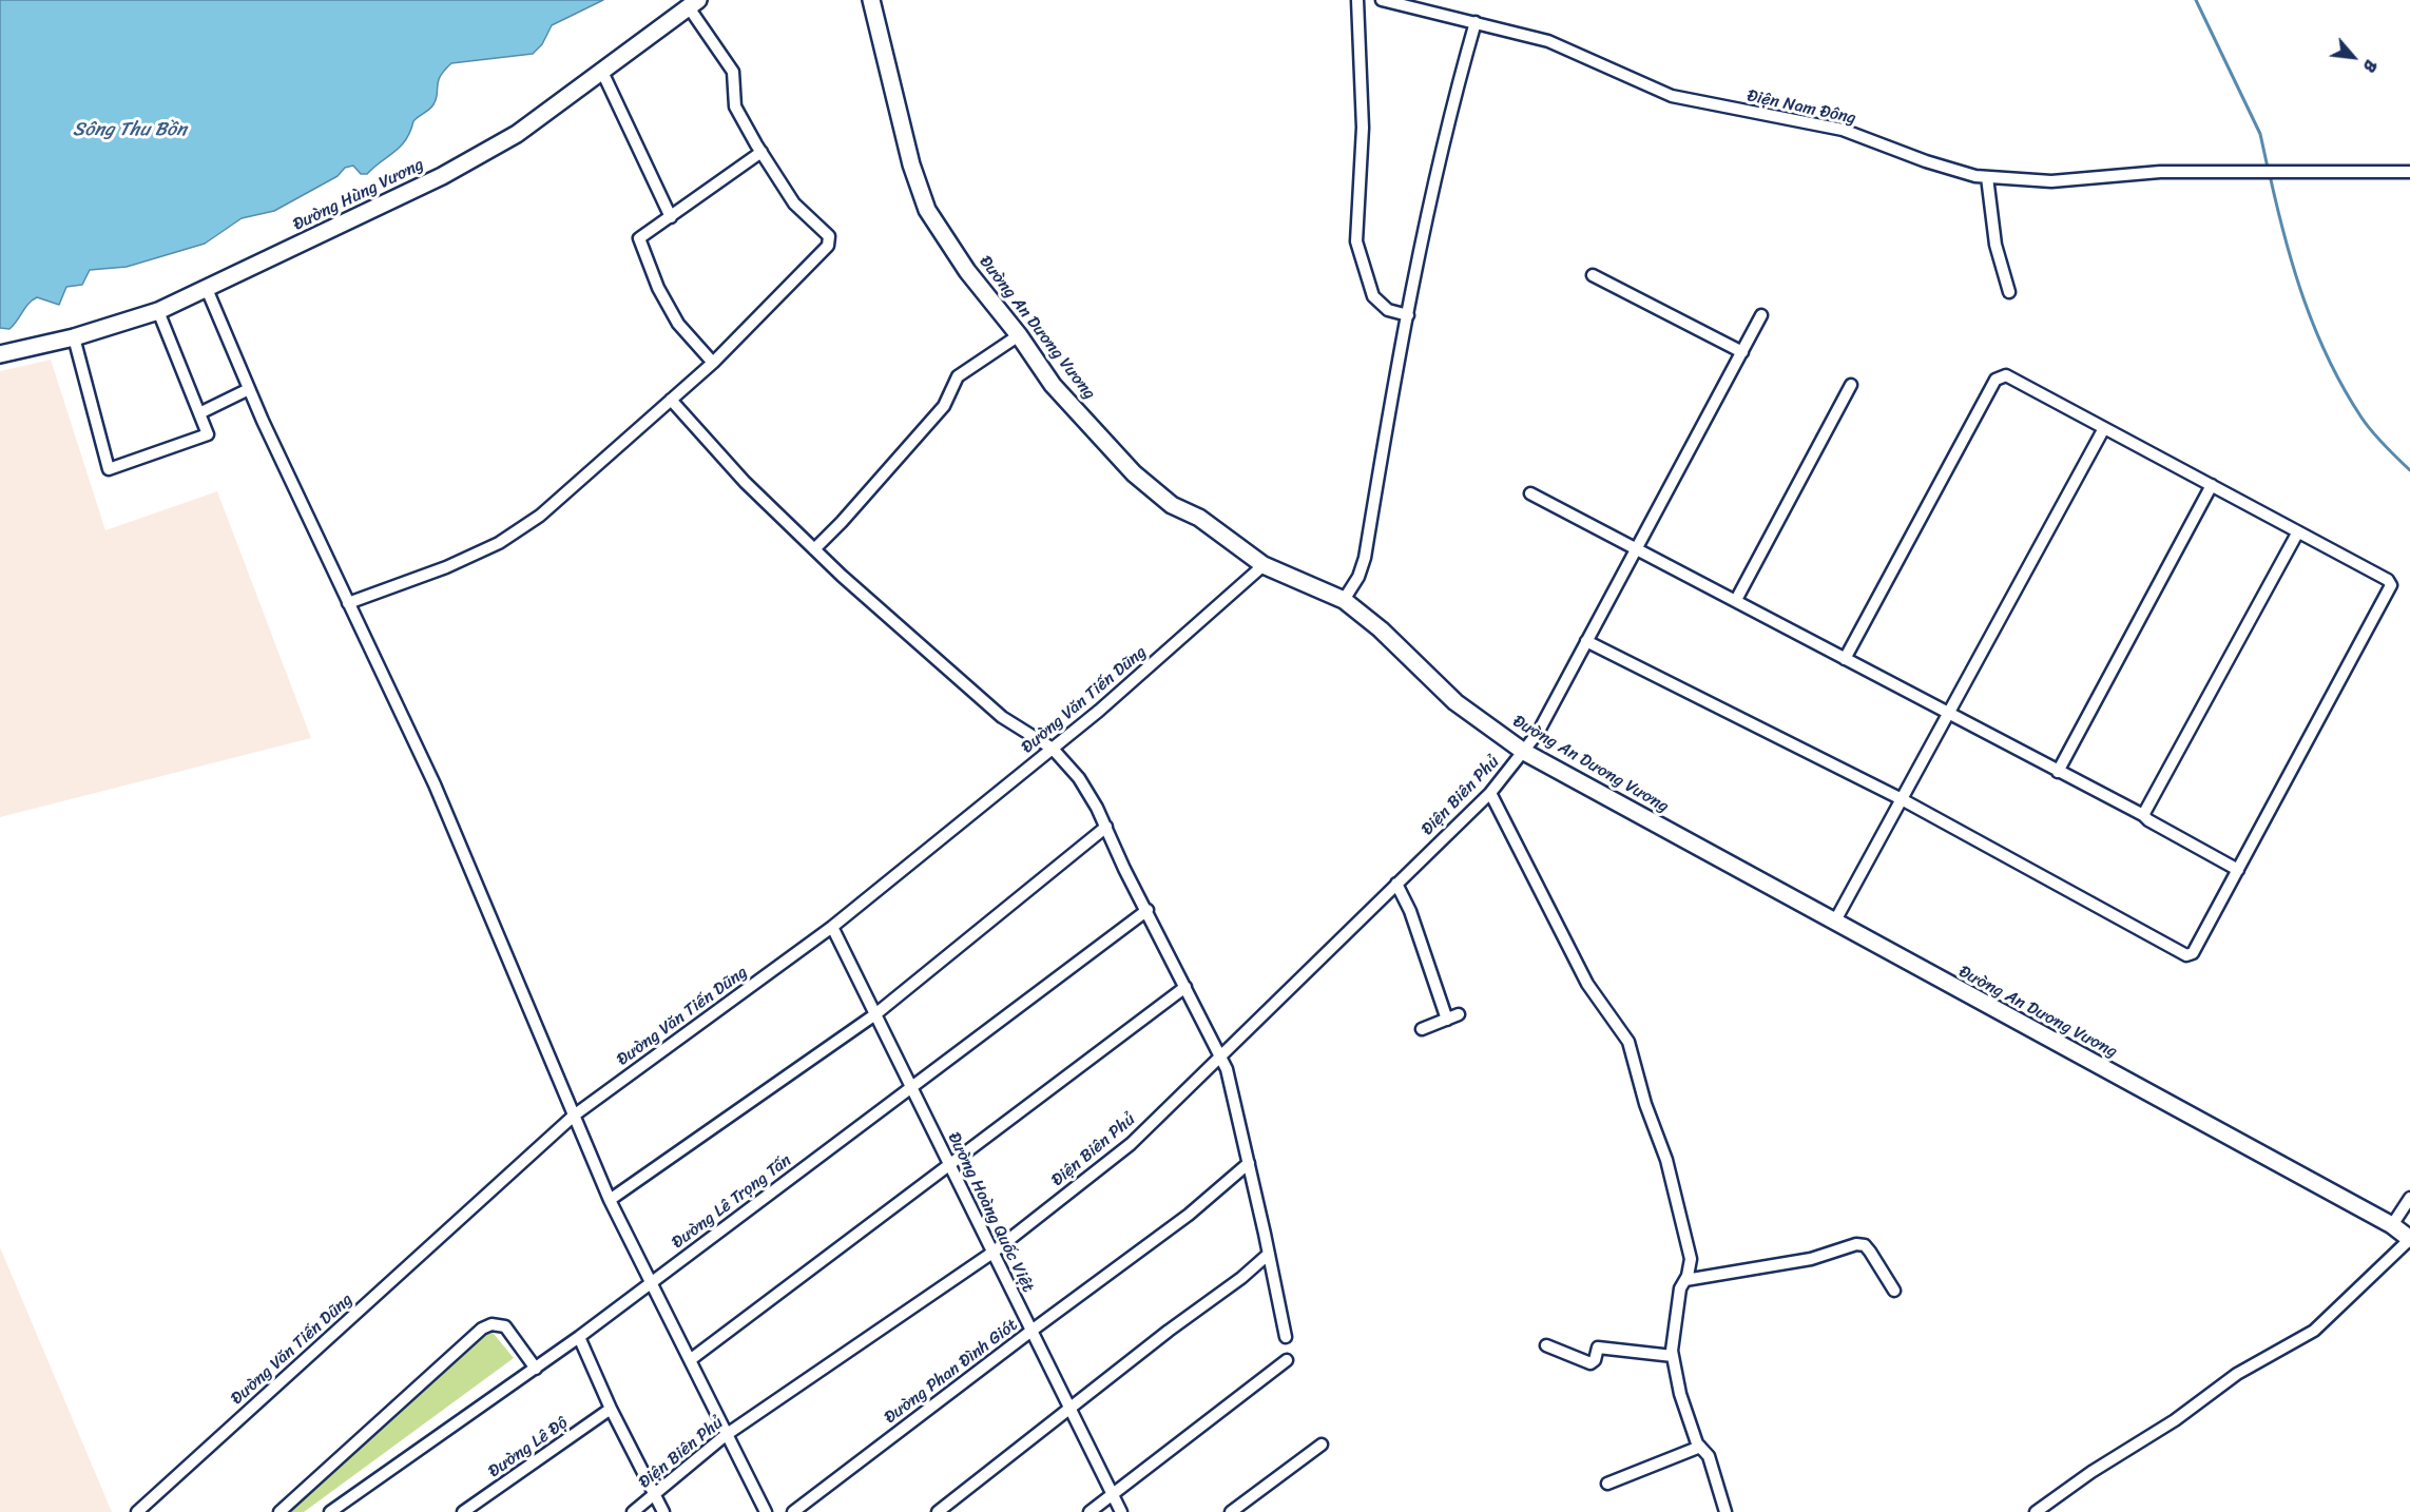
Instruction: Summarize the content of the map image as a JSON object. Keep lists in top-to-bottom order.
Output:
{
  "streets": {
    "main road": ["Đường Hùng Vương", "Đường An Dương Vương"],
    "street": [
      "Điện Nam Đông",
      "Đường Văn Tiến Dũng",
      "Điện Biên Phủ",
      "Đường Lê Trọng Tấn",
      "Đường Hoàng Quốc Việt",
      "Đường Phan Đình Giót",
      "Đường Lê Độ"
    ]
  },
  "crossings": [
    ["Đường An Dương Vương", "Đường Văn Tiến Dũng"],
    ["Đường An Dương Vương", "Điện Biên Phủ"],
    ["Đường Văn Tiến Dũng", "Đường Hoàng Quốc Việt"],
    ["Điện Biên Phủ", "Đường Hoàng Quốc Việt"],
    ["Đường Lê Trọng Tấn", "Đường Hoàng Quốc Việt"],
    ["Đường Hoàng Quốc Việt", "Đường Phan Đình Giót"]
  ],
  "water": ["Sông Thu Bồn"],
  "north": "bottom right"
}
